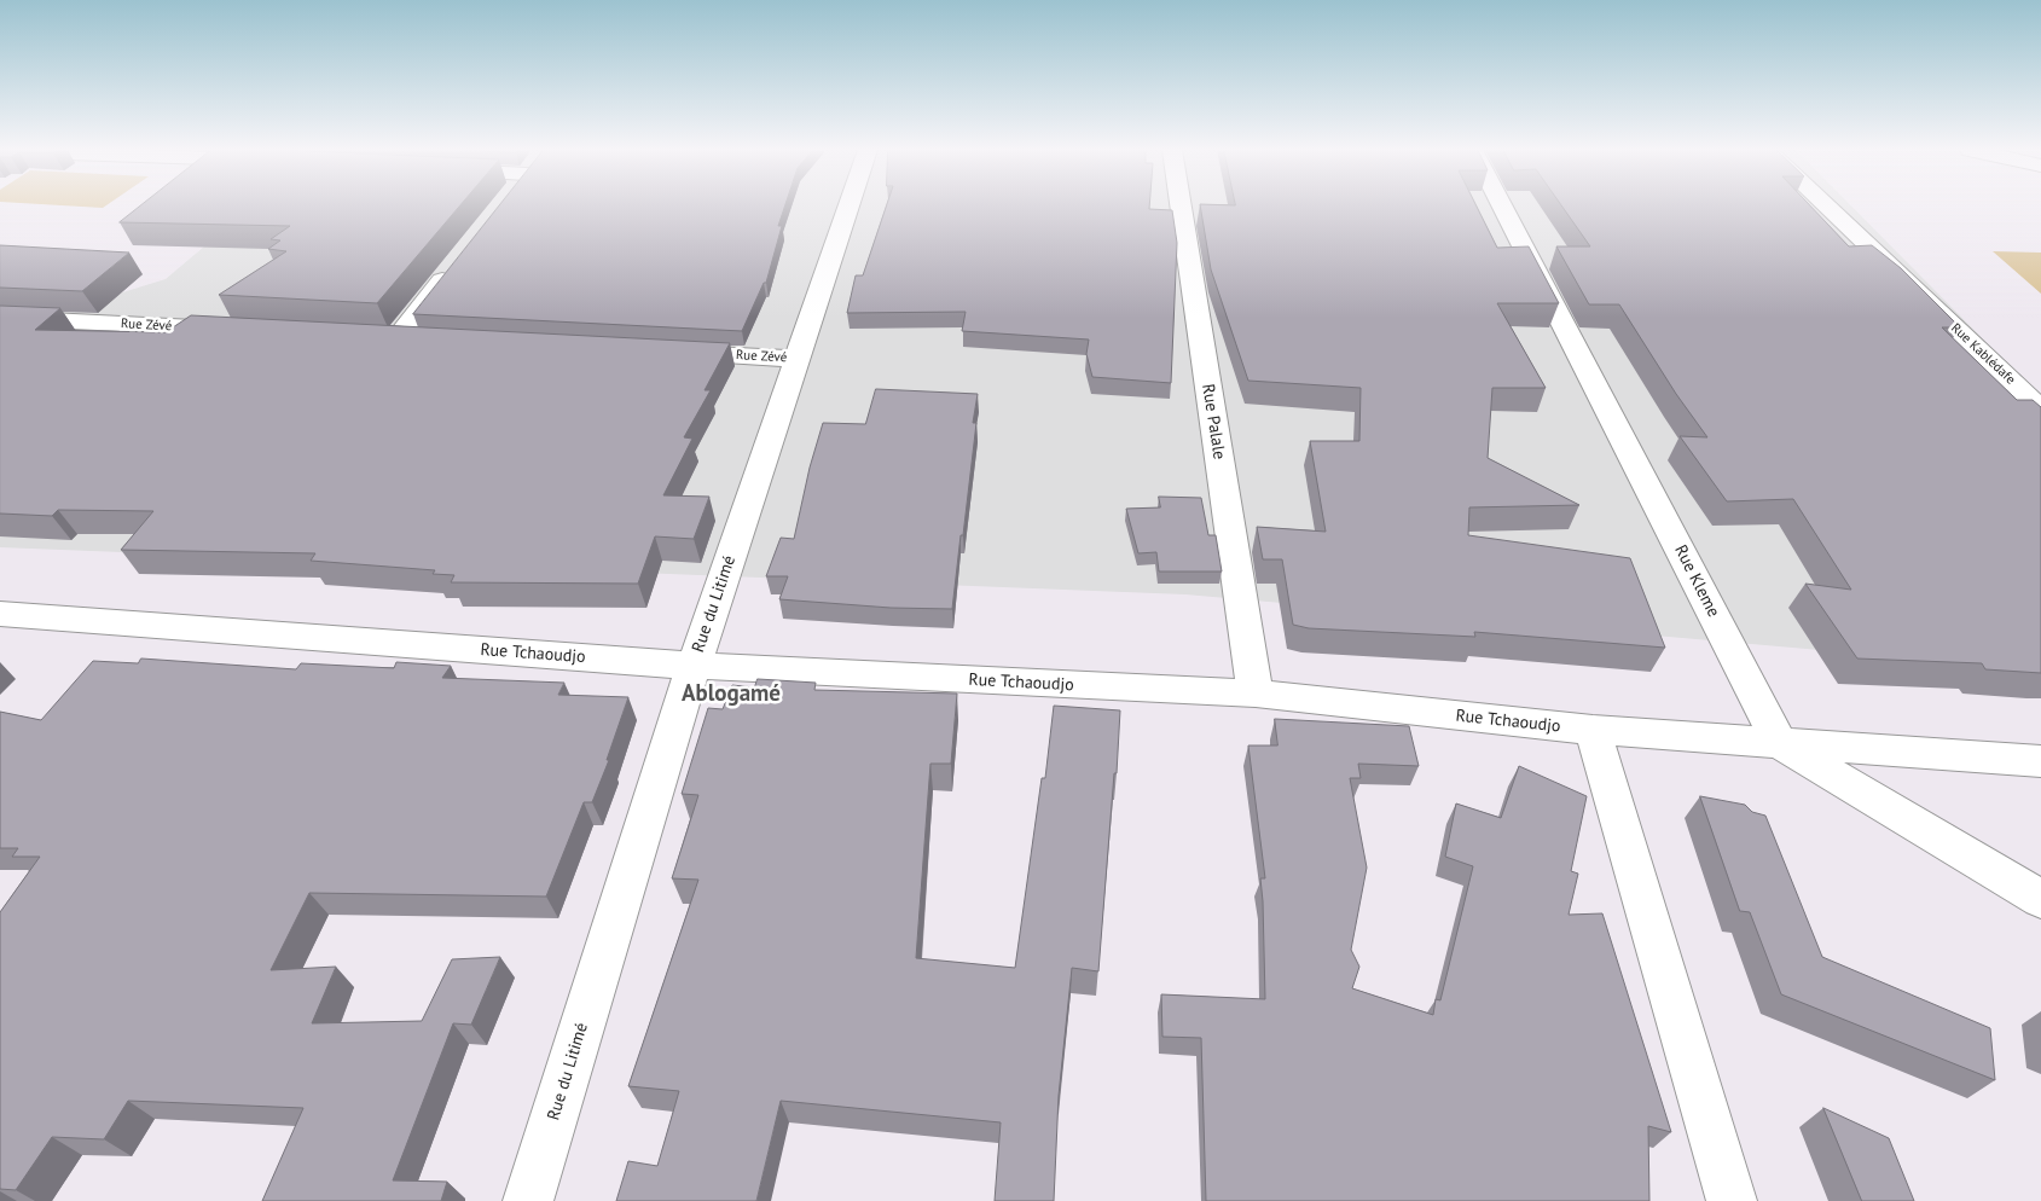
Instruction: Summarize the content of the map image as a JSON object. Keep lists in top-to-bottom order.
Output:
{
  "streets": {
    "street": [
      "Rue Zévé",
      "Rue Kablédafe",
      "Rue Palale",
      "Rue Kleme",
      "Rue du Litimé",
      "Rue Tchaoudjo"
    ]
  },
  "crossings": [
    ["Rue Zévé", "Rue du Litimé"],
    ["Rue Palale", "Rue Tchaoudjo"],
    ["Rue Kleme", "Rue Tchaoudjo"],
    ["Rue du Litimé", "Rue Tchaoudjo"]
  ],
  "districts": ["Ablogamé"]
}
